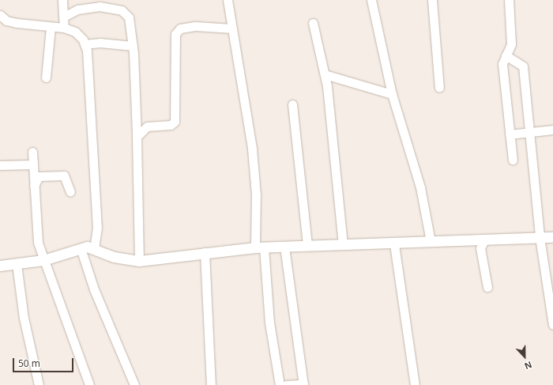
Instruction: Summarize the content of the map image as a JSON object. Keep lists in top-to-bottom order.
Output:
{
  "scale_bar": "50 m",
  "north": "bottom"
}
